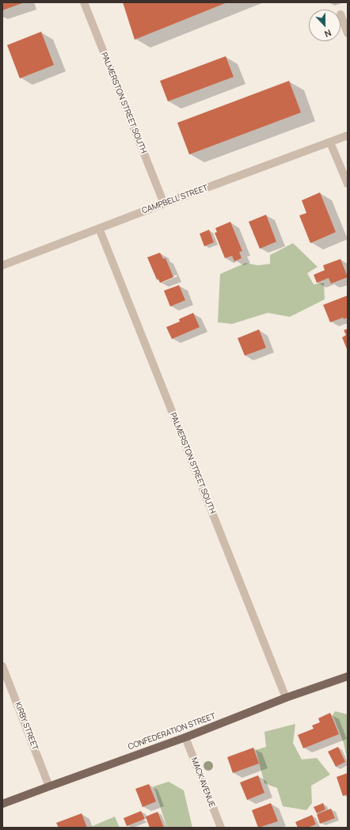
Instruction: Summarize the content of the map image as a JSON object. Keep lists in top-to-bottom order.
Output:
{
  "streets": {
    "main road": ["CONFEDERATION STREET"],
    "street": [
      "PALMERSTON STREET SOUTH",
      "CAMPBELL STREET",
      "KIRBY STREET",
      "MACK AVENUE"
    ]
  },
  "crossings": [
    ["PALMERSTON STREET SOUTH", "CAMPBELL STREET"],
    ["PALMERSTON STREET SOUTH", "CONFEDERATION STREET"],
    ["KIRBY STREET", "CONFEDERATION STREET"],
    ["CONFEDERATION STREET", "MACK AVENUE"]
  ],
  "north": "bottom"
}
